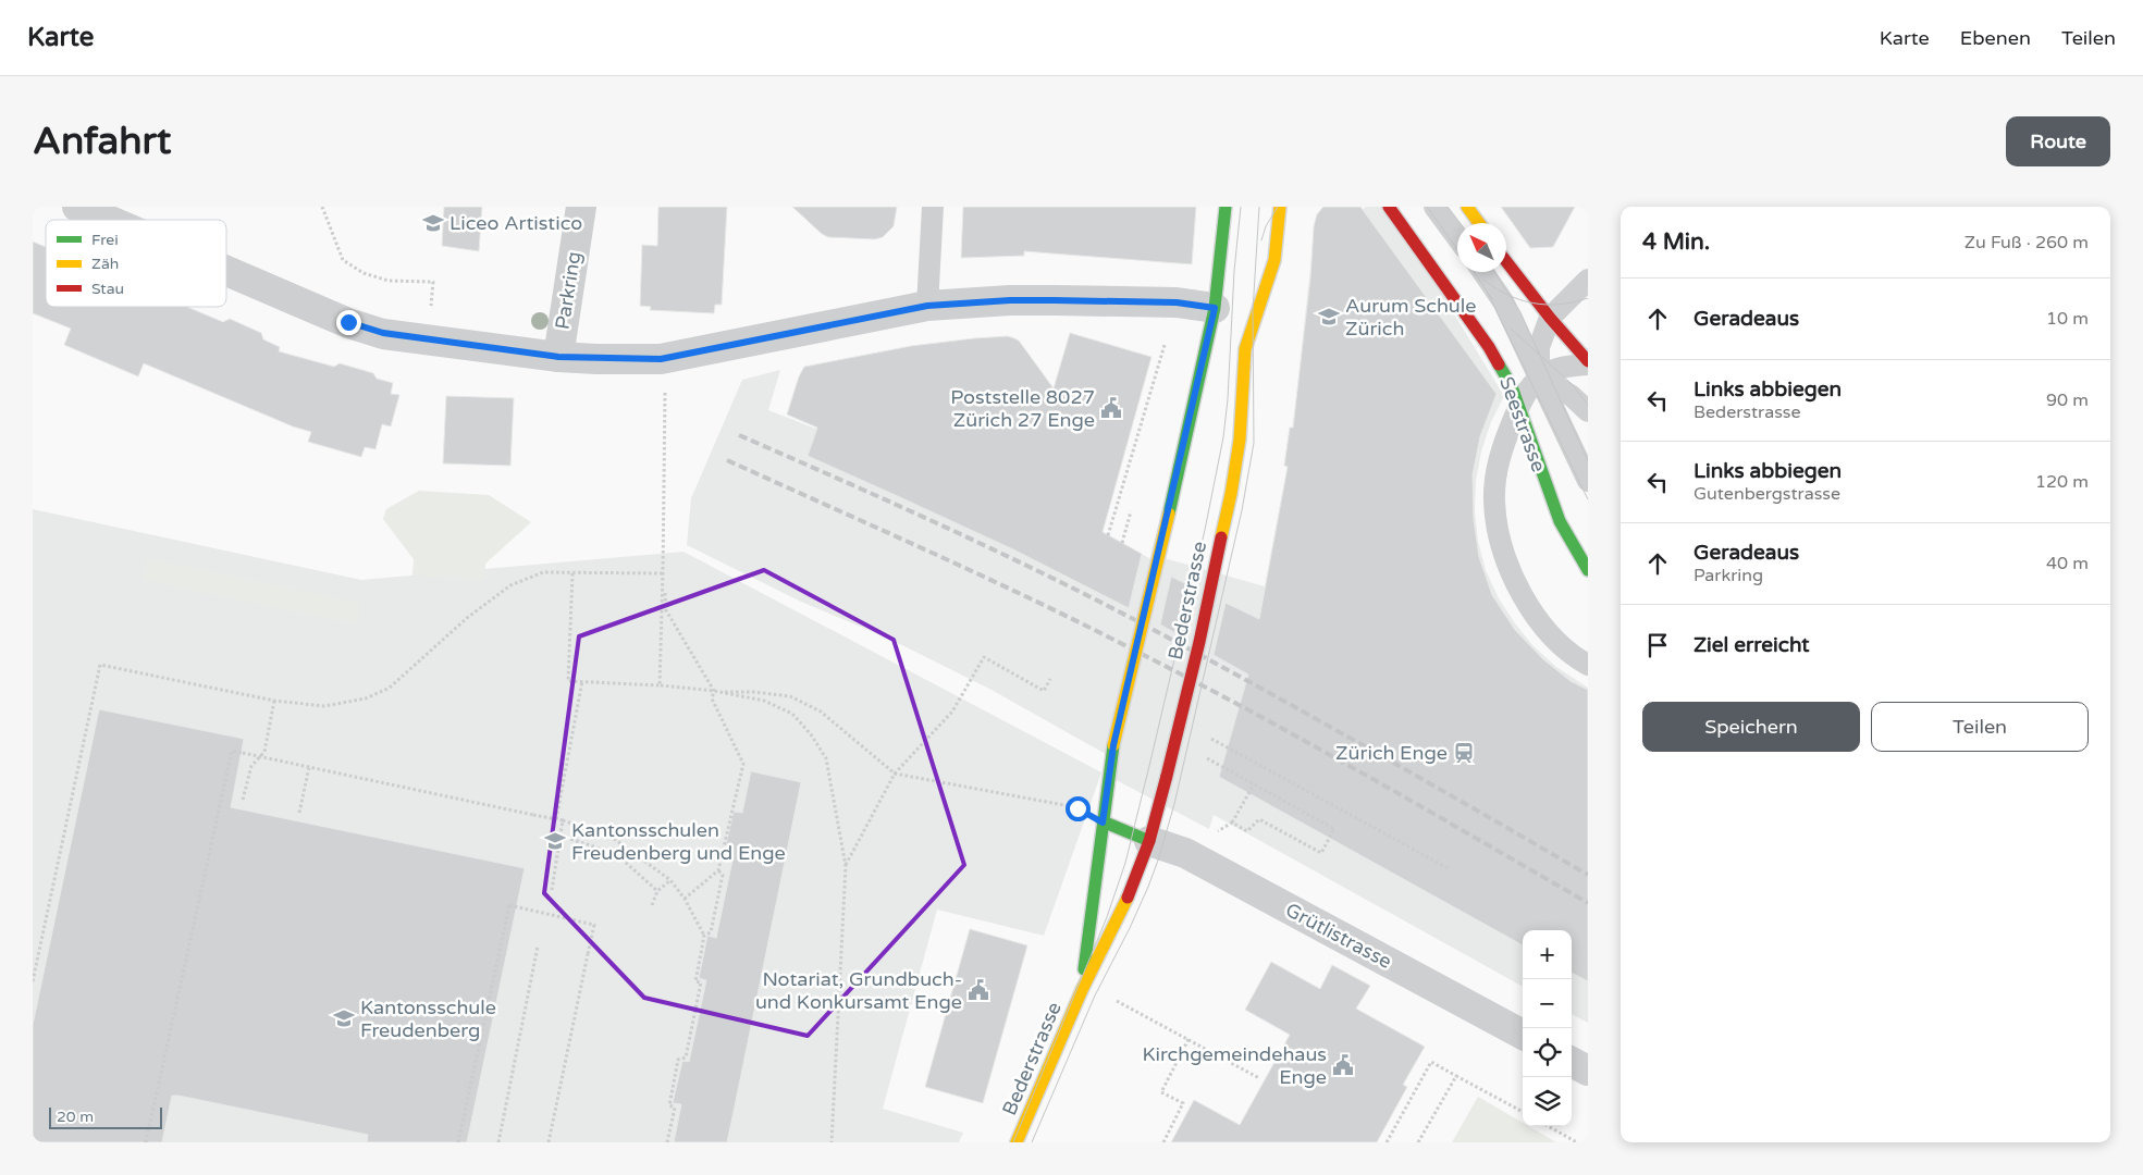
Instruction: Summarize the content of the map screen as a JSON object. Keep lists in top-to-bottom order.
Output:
{
  "streets": {
    "main road": ["Seestrasse", "Bederstrasse"],
    "street": ["Parkring", "Grütlistrasse"]
  },
  "crossings": [
    ["Bederstrasse", "Grütlistrasse"]
  ],
  "places": {
    "school or university": [
      "Liceo Artistico",
      "Aurum Schule Zürich",
      "Kantonsschulen Freudenberg und Enge",
      "Kantonsschule Freudenberg"
    ],
    "public building": ["Poststelle 8027 Zürich 27 Enge", "Notariat, Grundbuch- und Konkursamt Enge", "Kirchgemeindehaus Enge"],
    "station": ["Zürich Enge"]
  },
  "legend": ["Frei", "Zäh", "Stau"],
  "scale_bar": "20 m",
  "north": "top left",
  "page": {
    "header": "Karte",
    "nav": ["Karte", "Ebenen", "Teilen"],
    "buttons": [
      "Route",
      ["Speichern", "Teilen"]
    ],
    "title": "Anfahrt",
    "heading": ["4 Min.", "Zu Fuß · 260 m"],
    "list": [
      ["Geradeaus", "10 m"],
      ["Links abbiegen", "Bederstrasse", "90 m"],
      ["Links abbiegen", "Gutenbergstrasse", "120 m"],
      ["Geradeaus", "Parkring", "40 m"],
      "Ziel erreicht"
    ],
    "map_buttons": ["+", "−"],
    "scale": "20 m"
  }
}
